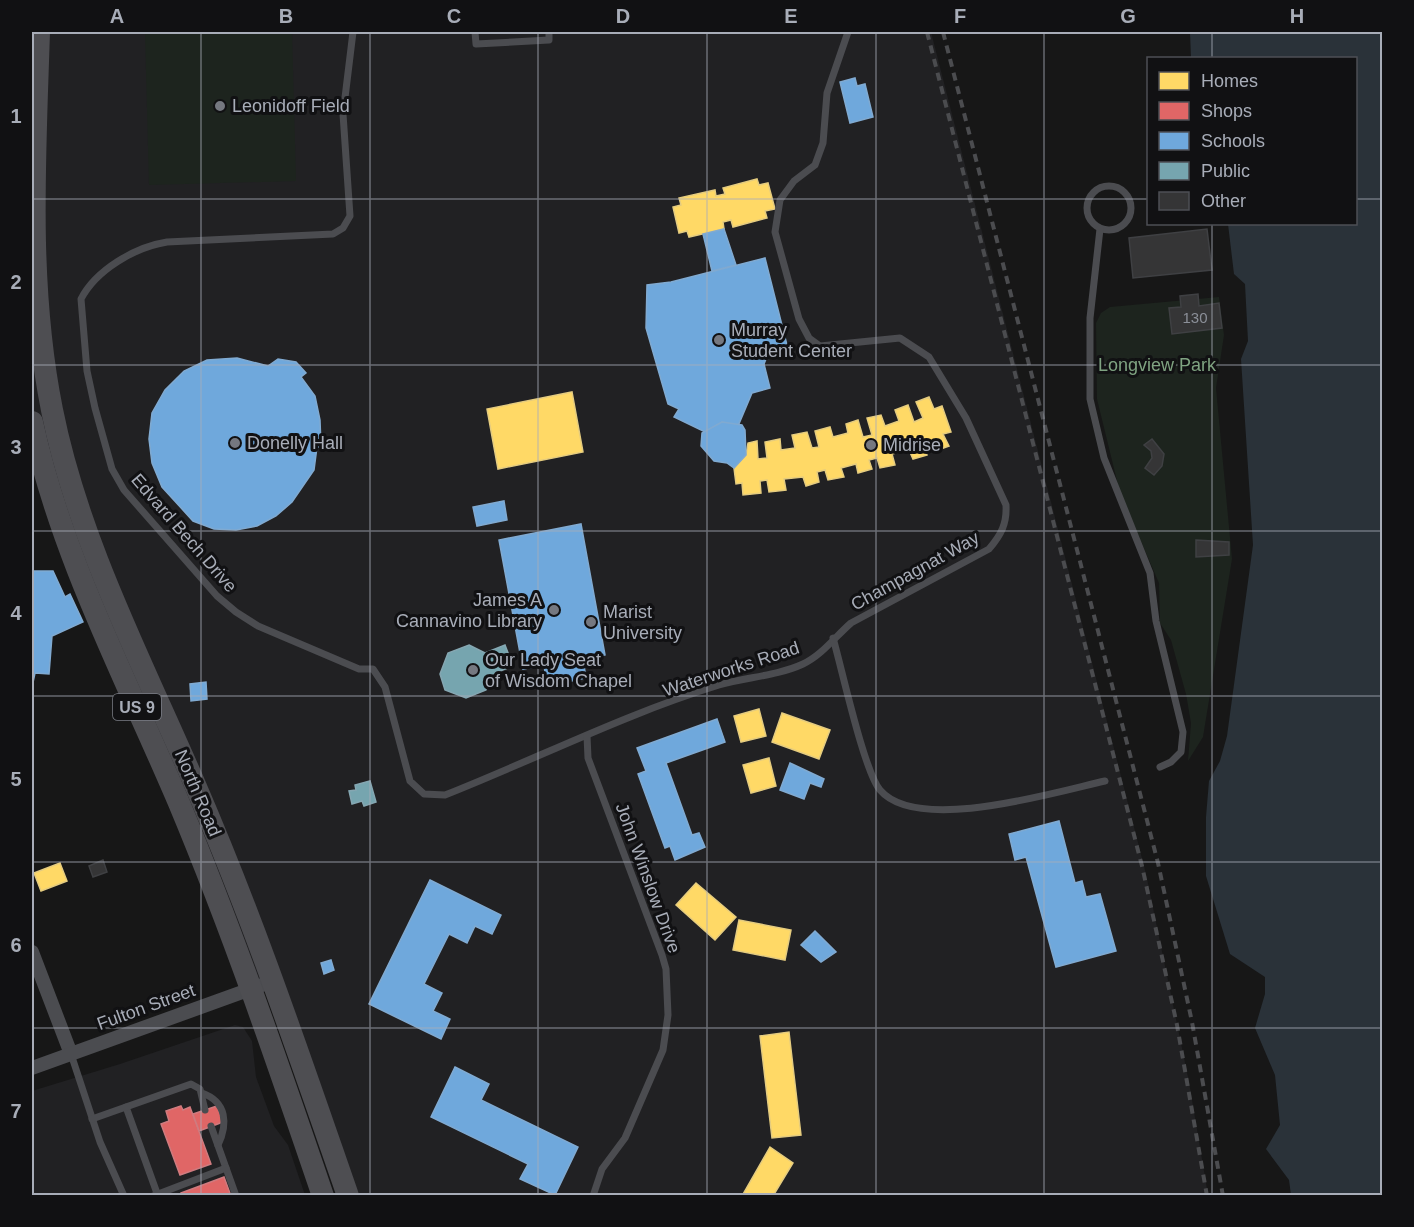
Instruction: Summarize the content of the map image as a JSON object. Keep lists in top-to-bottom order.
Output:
{
  "streets": {
    "highway": ["US 9", "North Road"],
    "street": ["Fulton Street"],
    "lane": [
      "Edvard Bech Drive",
      "Champagnat Way",
      "Waterworks Road",
      "John Winslow Drive"
    ]
  },
  "crossings": [
    ["Edvard Bech Drive", "Waterworks Road"],
    ["Champagnat Way", "Waterworks Road"],
    ["Waterworks Road", "John Winslow Drive"],
    ["North Road", "Fulton Street"]
  ],
  "parks": ["Longview Park"],
  "places": [
    "Leonidoff Field",
    "Murray Student Center",
    "Donelly Hall",
    "Midrise",
    "James A Cannavino Library",
    "Marist University",
    "Our Lady Seat of Wisdom Chapel"
  ],
  "house_numbers": ["130"],
  "legend": [
    "Homes",
    "Shops",
    "Schools",
    "Public",
    "Other"
  ],
  "grid": {
    "columns": [
      "A",
      "B",
      "C",
      "D",
      "E",
      "F",
      "G",
      "H"
    ],
    "rows": [
      "1",
      "2",
      "3",
      "4",
      "5",
      "6",
      "7"
    ]
  }
}
